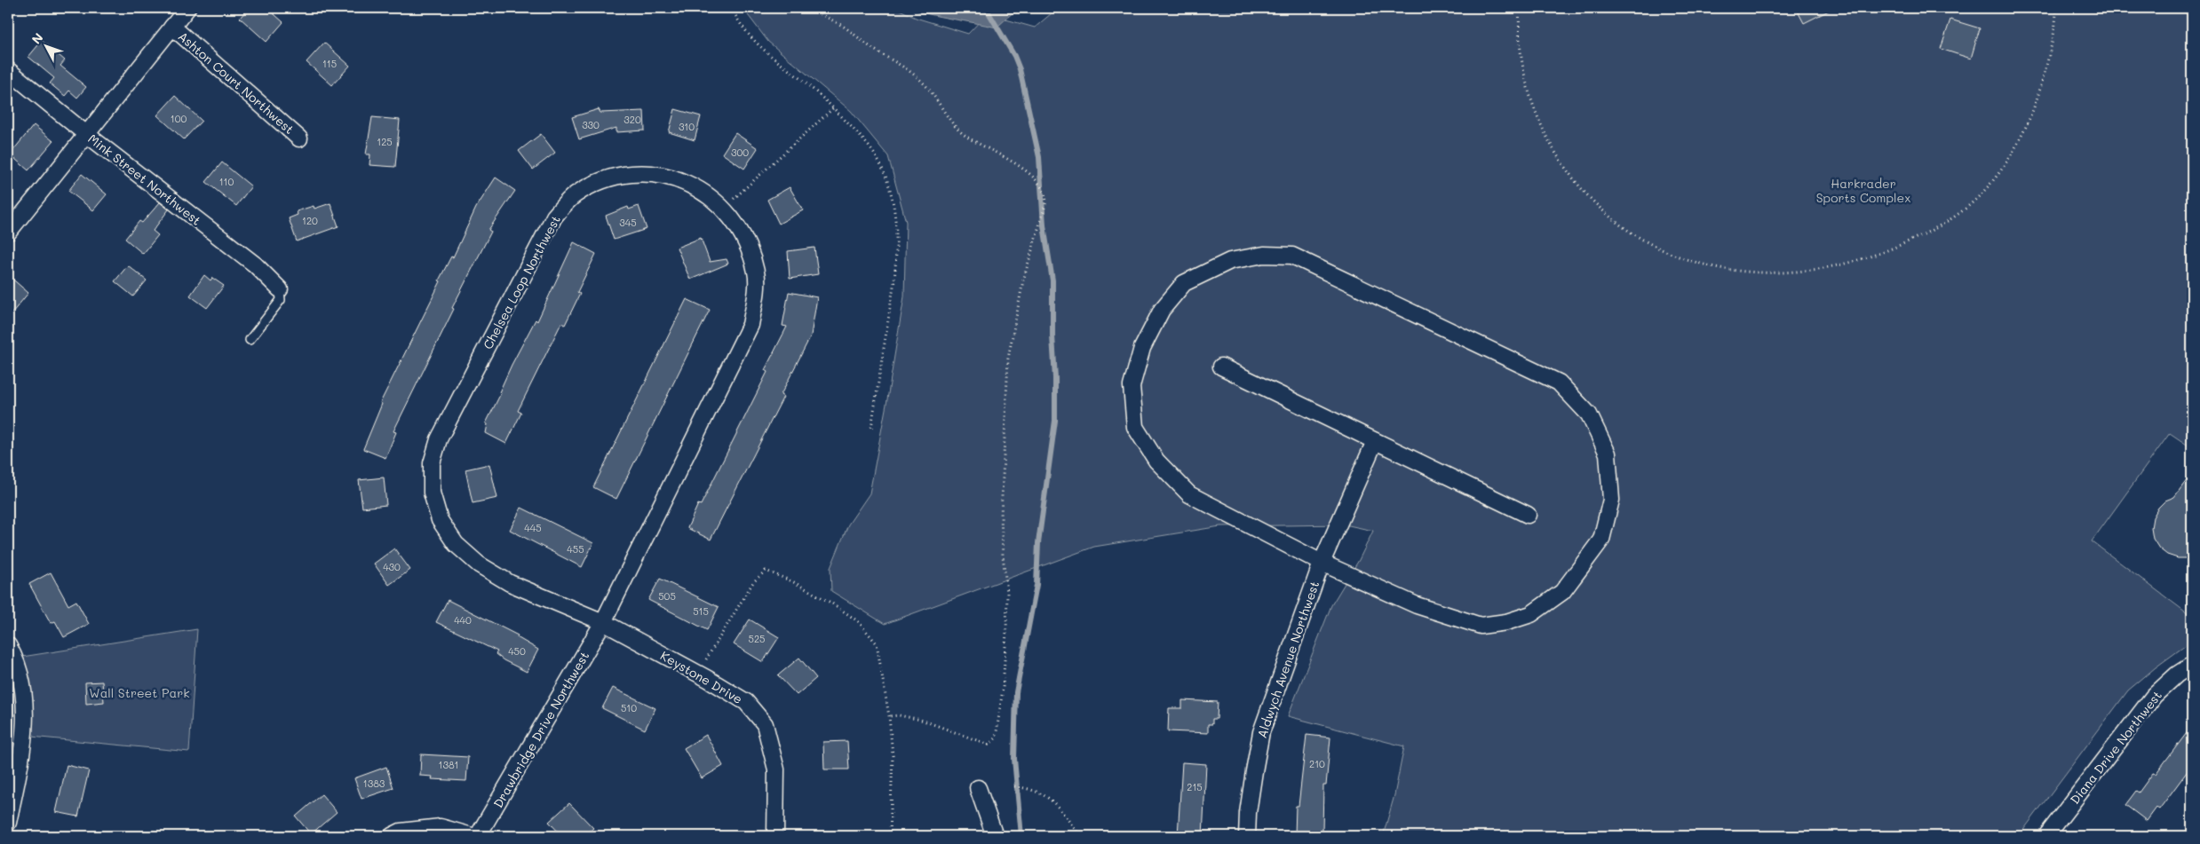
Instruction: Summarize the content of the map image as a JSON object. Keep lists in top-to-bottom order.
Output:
{
  "streets": {
    "street": [
      "Ashton Court Northwest",
      "Mink Street Northwest",
      "Chelsea Loop Northwest",
      "Aldwych Avenue Northwest",
      "Keystone Drive",
      "Drawbridge Drive Northwest",
      "Diana Drive Northwest"
    ]
  },
  "crossings": [
    ["Chelsea Loop Northwest", "Keystone Drive"],
    ["Chelsea Loop Northwest", "Drawbridge Drive Northwest"],
    ["Keystone Drive", "Drawbridge Drive Northwest"]
  ],
  "parks": ["Harkrader Sports Complex", "Wall Street Park"],
  "house_numbers": [
    "115",
    "100",
    "320",
    "330",
    "310",
    "125",
    "300",
    "110",
    "120",
    "345",
    "445",
    "455",
    "430",
    "505",
    "515",
    "440",
    "525",
    "450",
    "510",
    "210",
    "1381",
    "1383",
    "215"
  ],
  "north": "top left"
}
